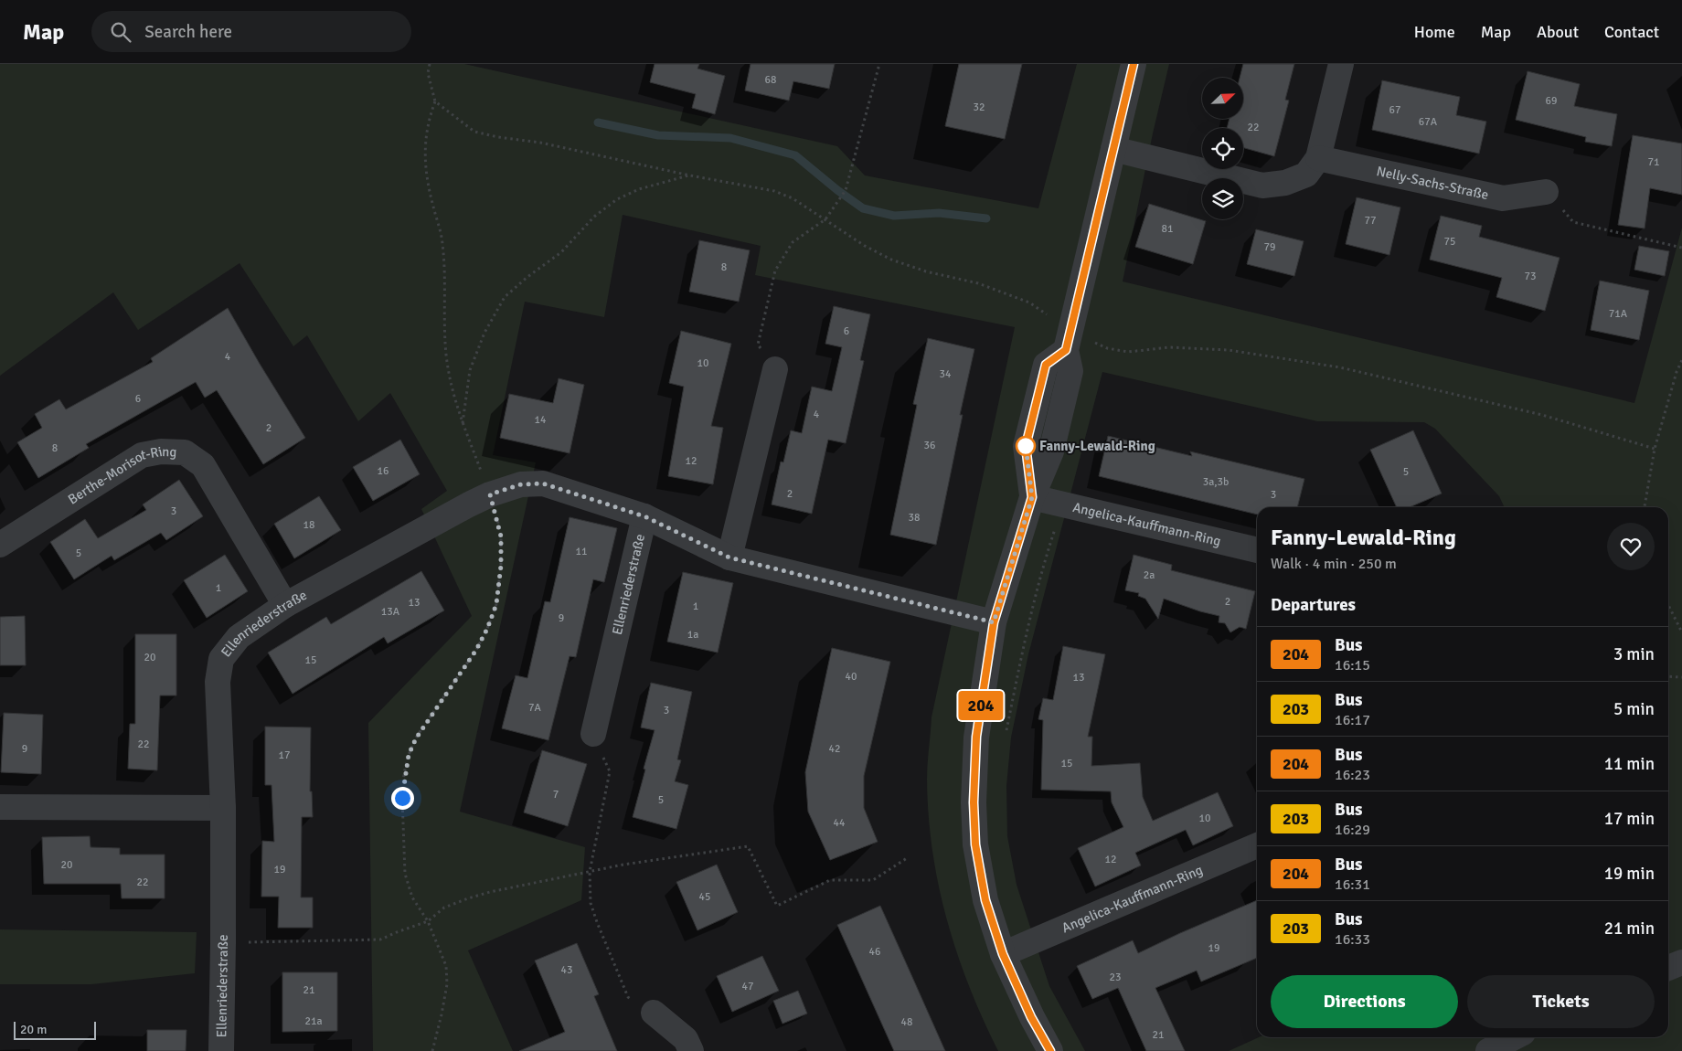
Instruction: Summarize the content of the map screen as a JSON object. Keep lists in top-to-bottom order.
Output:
{
  "streets": {
    "street": [
      "Nelly-Sachs-Straße",
      "Berthe-Morisot-Ring",
      "Angelica-Kauffmann-Ring",
      "Ellenriederstraße"
    ]
  },
  "crossings": [
    ["Berthe-Morisot-Ring", "Ellenriederstraße"]
  ],
  "places": ["Fanny-Lewald-Ring"],
  "lines": ["bus line 204"],
  "house_numbers": [
    "68",
    "69",
    "32",
    "67",
    "67A",
    "22",
    "71",
    "77",
    "81",
    "75",
    "79",
    "8",
    "73",
    "71A",
    "6",
    "4",
    "10",
    "34",
    "6",
    "4",
    "14",
    "2",
    "36",
    "8",
    "12",
    "16",
    "5",
    "3a,3b",
    "2",
    "3",
    "3",
    "38",
    "18",
    "11",
    "5",
    "2a",
    "1",
    "2",
    "13",
    "1",
    "13A",
    "9",
    "1a",
    "20",
    "15",
    "40",
    "13",
    "7A",
    "3",
    "22",
    "9",
    "42",
    "17",
    "15",
    "7",
    "5",
    "10",
    "44",
    "12",
    "20",
    "19",
    "22",
    "45",
    "19",
    "46",
    "43",
    "23",
    "47",
    "21",
    "21a",
    "48",
    "21"
  ],
  "scale_bar": "20 m",
  "north": "top right",
  "page": {
    "header": "Map",
    "search": "Search here",
    "nav": [
      "Home",
      "Map",
      "About",
      "Contact"
    ],
    "on_map": "204",
    "heading": [
      ["Fanny-Lewald-Ring", "Walk · 4 min · 250 m"],
      "Departures"
    ],
    "list": [
      {
        "mark": "204",
        "name": "Bus",
        "note": "16:15",
        "value": "3 min"
      },
      {
        "mark": "203",
        "name": "Bus",
        "note": "16:17",
        "value": "5 min"
      },
      {
        "mark": "204",
        "name": "Bus",
        "note": "16:23",
        "value": "11 min"
      },
      {
        "mark": "203",
        "name": "Bus",
        "note": "16:29",
        "value": "17 min"
      },
      {
        "mark": "204",
        "name": "Bus",
        "note": "16:31",
        "value": "19 min"
      },
      {
        "mark": "203",
        "name": "Bus",
        "note": "16:33",
        "value": "21 min"
      }
    ],
    "buttons": ["Directions", "Tickets"],
    "scale": "20 m"
  }
}
